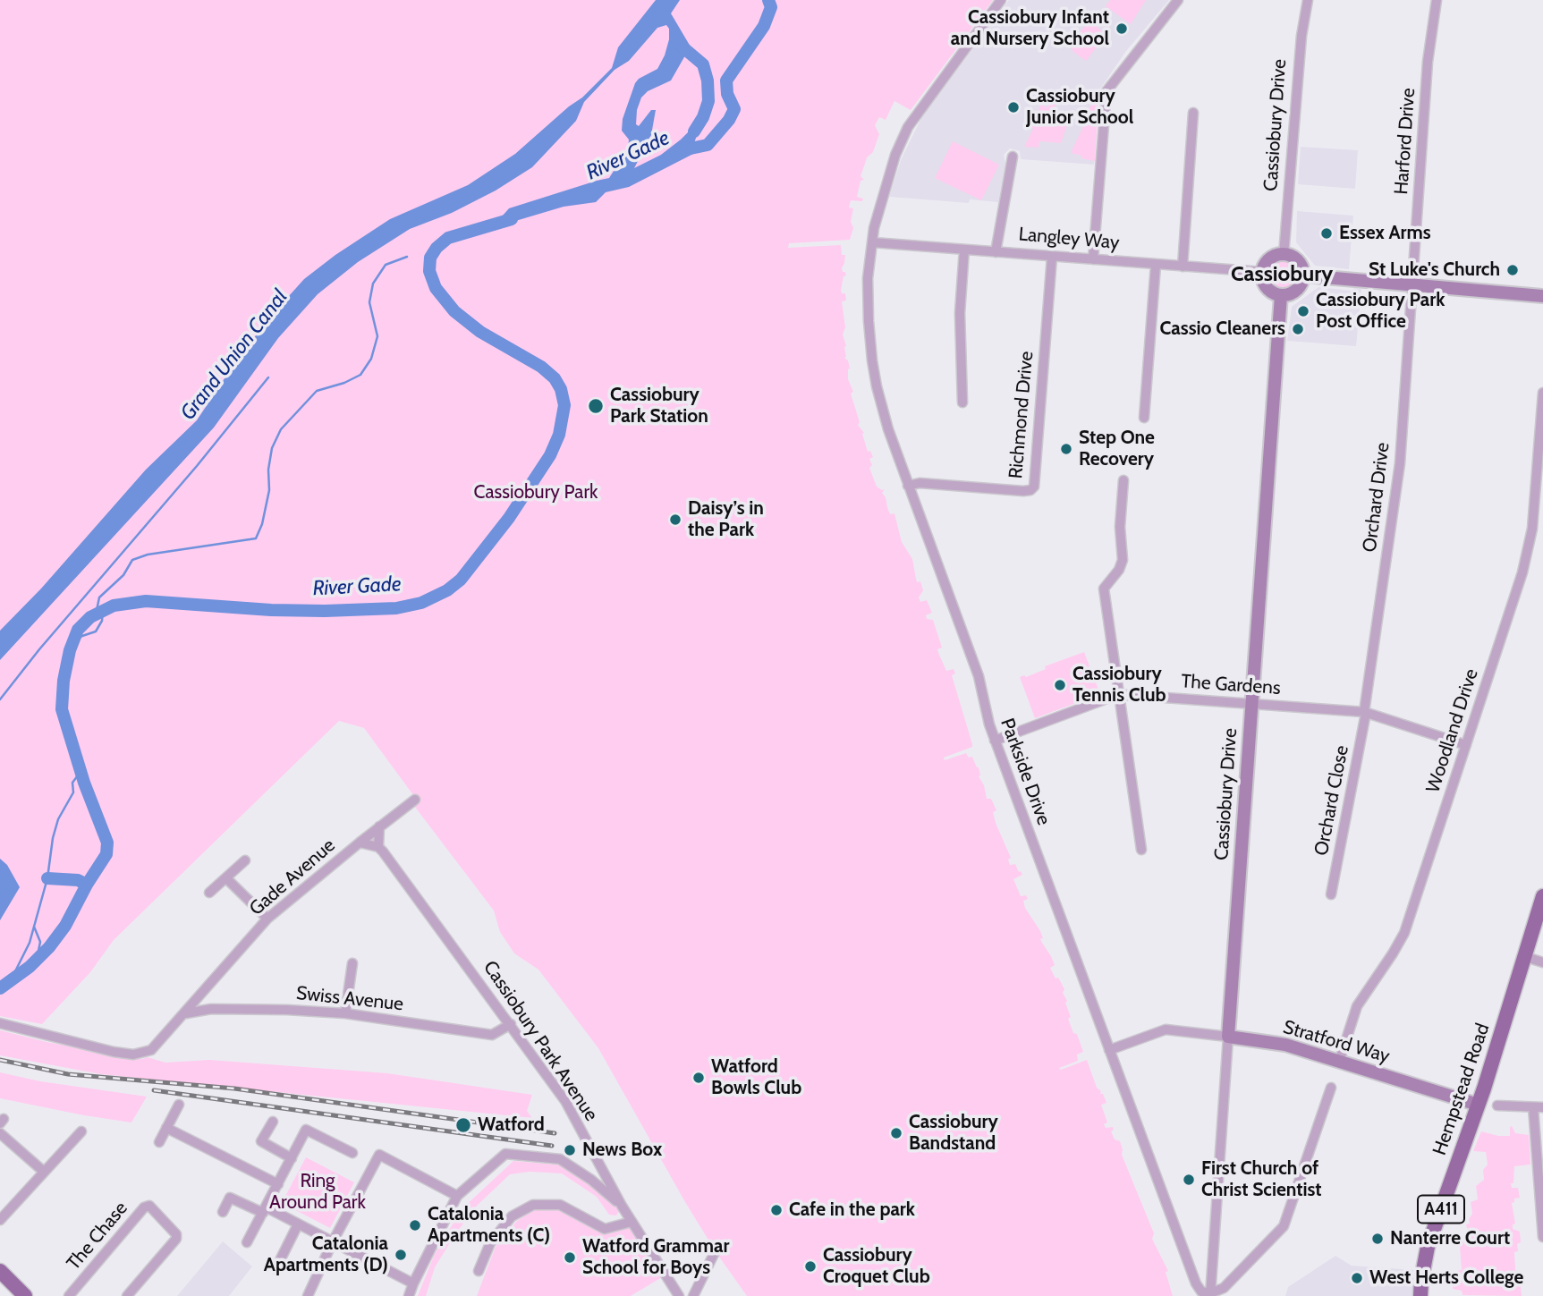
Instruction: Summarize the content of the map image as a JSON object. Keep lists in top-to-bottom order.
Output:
{
  "streets": {
    "main road": ["Hempstead Road", "A411"],
    "street": [
      "Cassiobury Drive",
      "Harford Drive",
      "Langley Way",
      "Richmond Drive",
      "Orchard Drive",
      "The Gardens",
      "Woodland Drive",
      "Parkside Drive",
      "Orchard Close",
      "Gade Avenue",
      "Swiss Avenue",
      "Cassiobury Park Avenue",
      "Stratford Way",
      "The Chase"
    ]
  },
  "crossings": [
    ["Cassiobury Drive", "Langley Way"],
    ["Cassiobury Drive", "The Gardens"],
    ["Cassiobury Drive", "Parkside Drive"],
    ["Cassiobury Drive", "Stratford Way"],
    ["Harford Drive", "Orchard Drive"],
    ["Langley Way", "Richmond Drive"],
    ["Langley Way", "Parkside Drive"],
    ["Richmond Drive", "Parkside Drive"],
    ["Orchard Drive", "The Gardens"],
    ["Orchard Drive", "Orchard Close"],
    ["The Gardens", "Woodland Drive"],
    ["The Gardens", "Parkside Drive"],
    ["The Gardens", "Orchard Close"],
    ["Woodland Drive", "Stratford Way"],
    ["Parkside Drive", "Stratford Way"],
    ["Gade Avenue", "Swiss Avenue"],
    ["Swiss Avenue", "Cassiobury Park Avenue"],
    ["Stratford Way", "Hempstead Road"]
  ],
  "districts": ["Cassiobury"],
  "water": ["River Gade", "Grand Union Canal"],
  "parks": ["Cassiobury Park", "Ring Around Park"],
  "places": [
    "Cassiobury Infant and Nursery School",
    "Cassiobury Junior School",
    "Essex Arms",
    "St Luke's Church",
    "Cassiobury Park Post Office",
    "Cassio Cleaners",
    "Cassiobury Park Station",
    "Step One Recovery",
    "Daisy’s in the Park",
    "Cassiobury Tennis Club",
    "Watford Bowls Club",
    "Watford",
    "Cassiobury Bandstand",
    "News Box",
    "First Church of Christ Scientist",
    "Cafe in the park",
    "Catalonia Apartments (C)",
    "Nanterre Court",
    "Catalonia Apartments (D)",
    "Watford Grammar School for Boys",
    "Cassiobury Croquet Club",
    "West Herts College"
  ]
}
